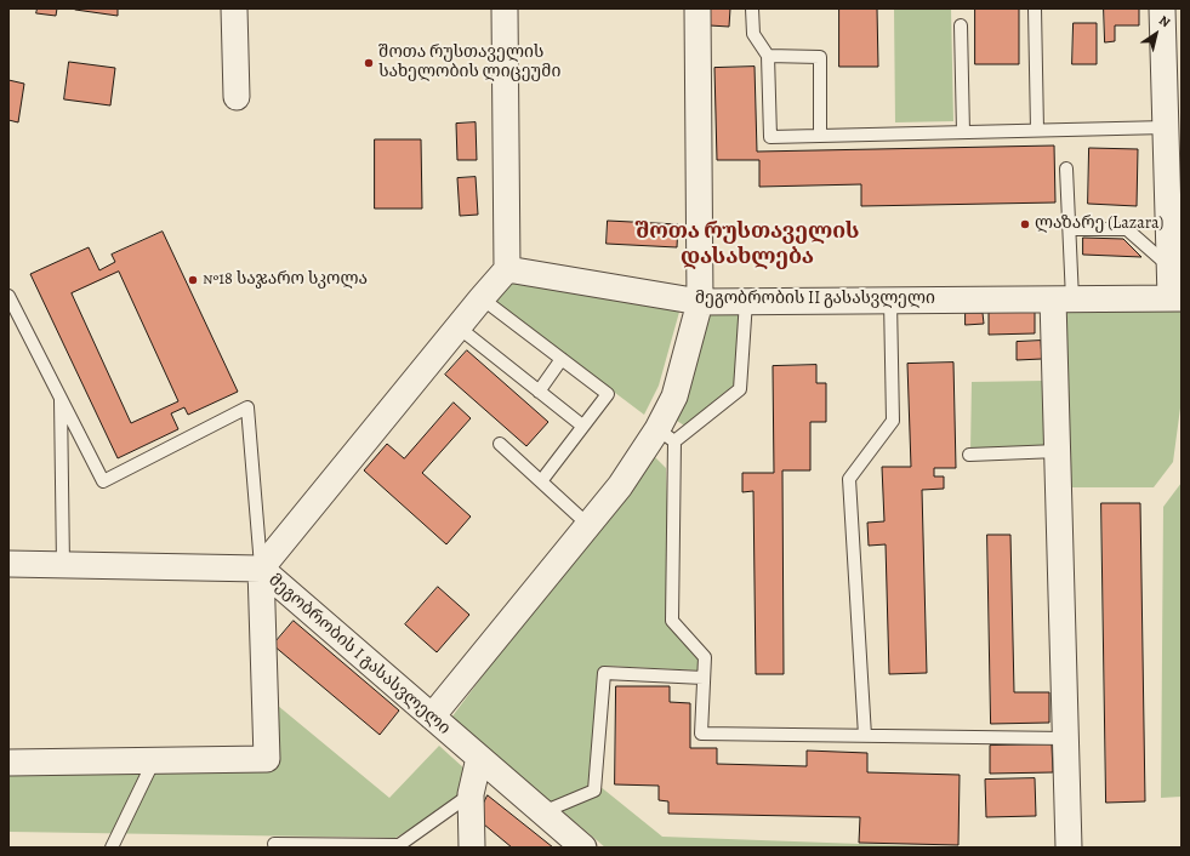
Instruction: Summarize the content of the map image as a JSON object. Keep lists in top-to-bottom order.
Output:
{
  "streets": {
    "street": ["მეგობრობის II გასასვლელი", "მეგობრობის I გასასვლელი"]
  },
  "districts": ["შოთა რუსთაველის დასახლება"],
  "places": ["შოთა რუსთაველის სახელობის ლიცეუმი", "ლაზარე (Lazara)", "№18 საჯარო სკოლა"],
  "north": "top right"
}
